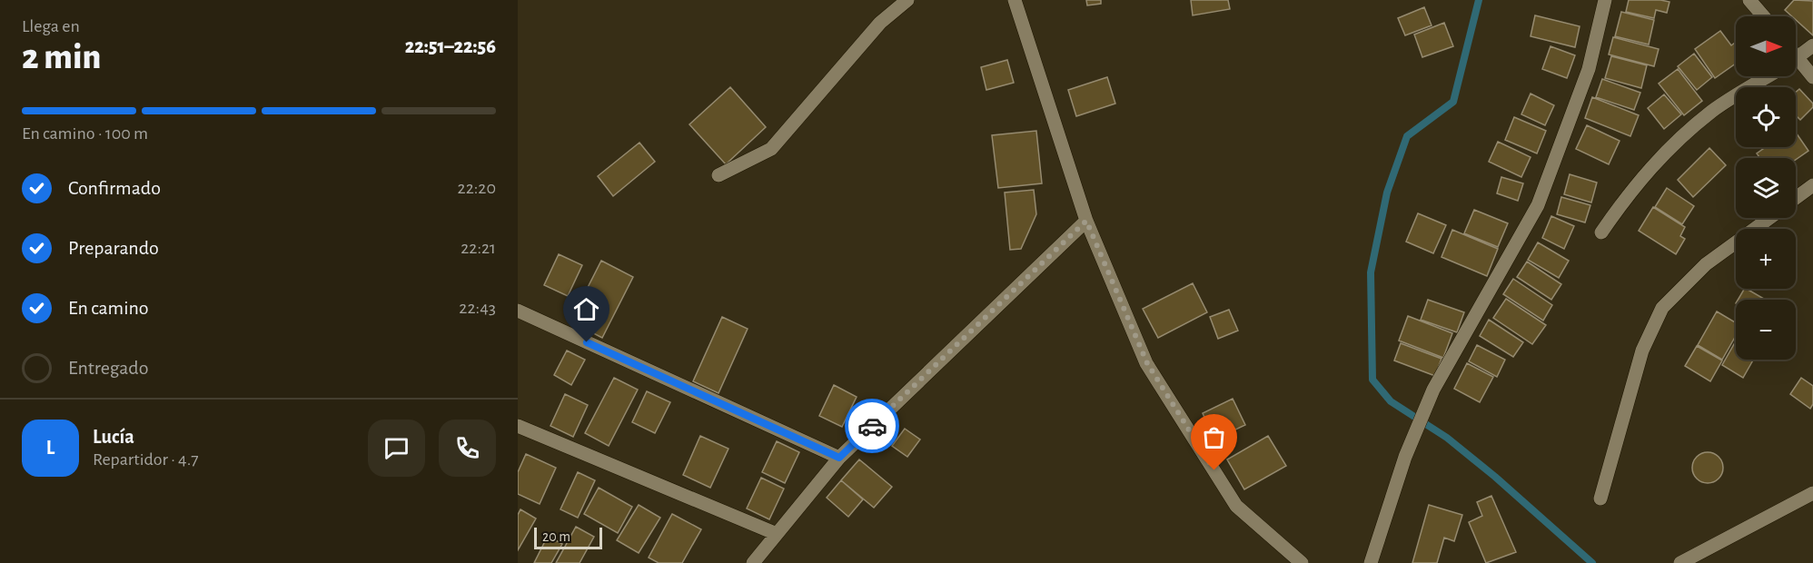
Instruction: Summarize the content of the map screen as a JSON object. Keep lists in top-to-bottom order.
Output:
{
  "scale_bar": "20 m",
  "north": "right",
  "page": {
    "heading": ["2 min", "Llega en", "22:51–22:56"],
    "panel": ["Lucía", "Repartidor · 4.7"],
    "map_buttons": ["+", "−"],
    "bar": "En camino · 100 m",
    "list": [
      ["Confirmado", "22:20"],
      ["Preparando", "22:21"],
      ["En camino", "22:43"],
      "Entregado"
    ],
    "round": "L",
    "scale": "20 m"
  }
}
